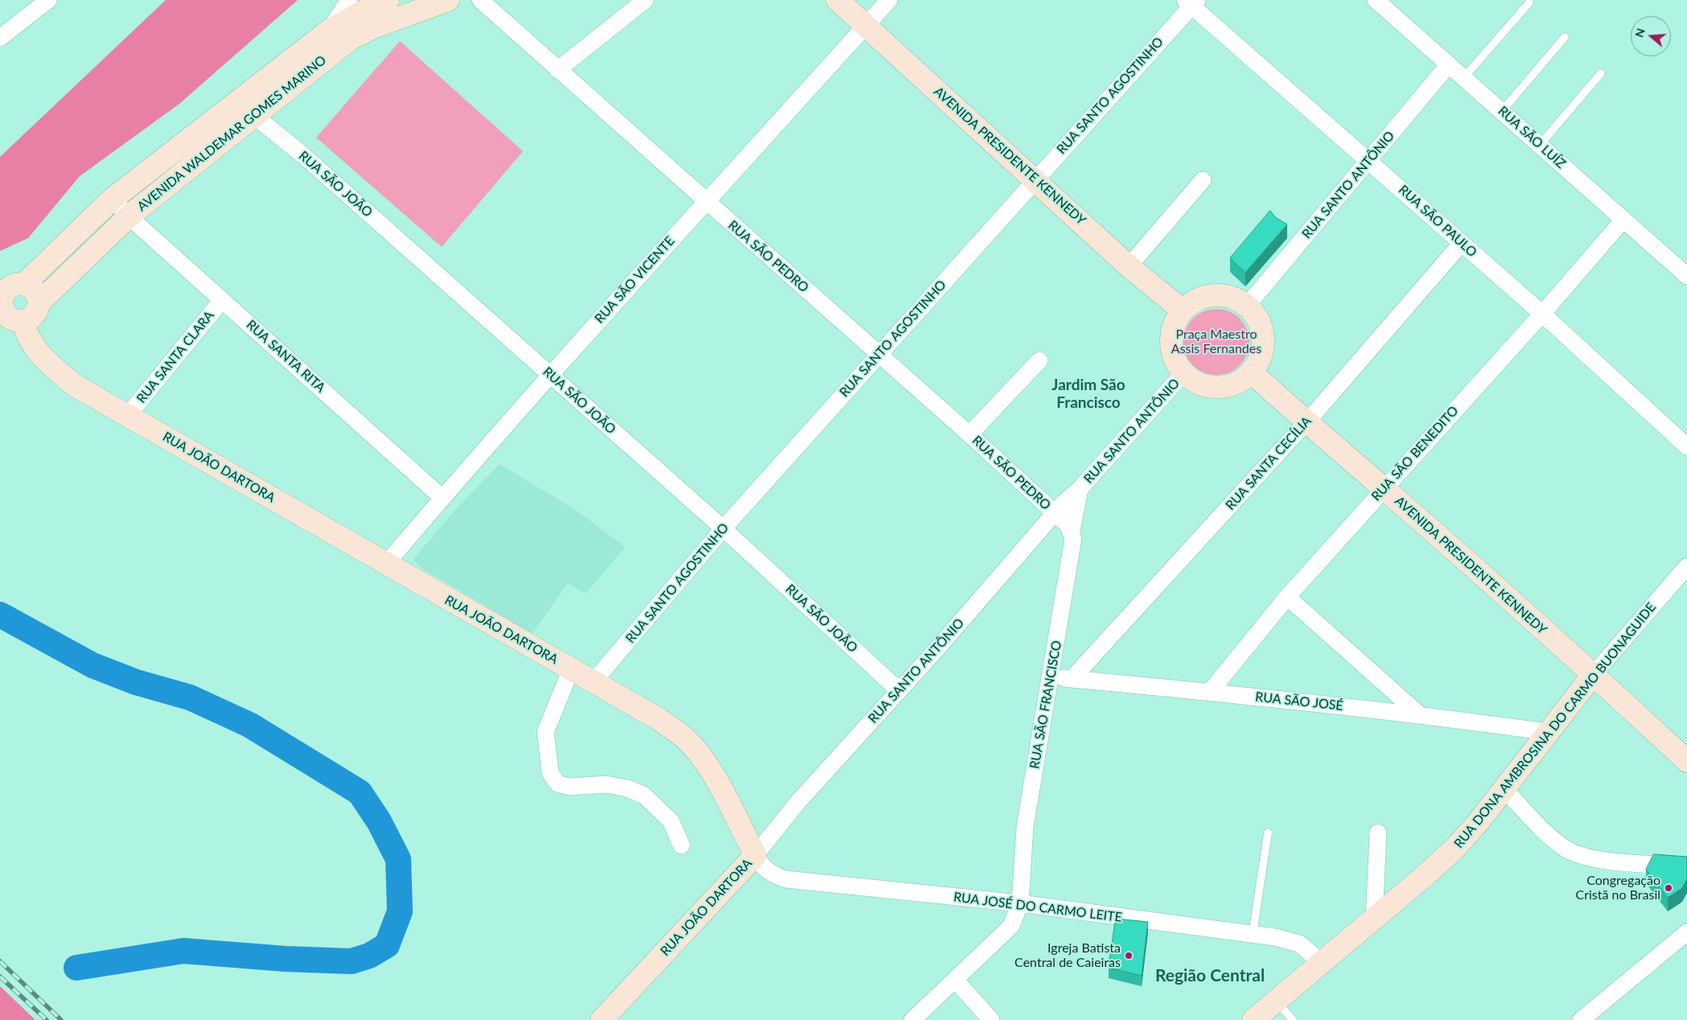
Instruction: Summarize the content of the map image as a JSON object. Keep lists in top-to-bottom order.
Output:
{
  "streets": {
    "street": [
      "RUA SANTO AGOSTINHO",
      "AVENIDA WALDEMAR GOMES MARINO",
      "RUA SÃO LUÍZ",
      "AVENIDA PRESIDENTE KENNEDY",
      "RUA SÃO JOÃO",
      "RUA SANTO ANTÔNIO",
      "RUA SÃO PAULO",
      "RUA SÃO PEDRO",
      "RUA SÃO VICENTE",
      "RUA SANTA RITA",
      "RUA SANTA CLARA",
      "RUA SÃO BENEDITO",
      "RUA SANTA CECÍLIA",
      "RUA JOÃO DARTORA",
      "RUA SÃO JOSÉ",
      "RUA SÃO FRANCISCO",
      "RUA DONA AMBROSINA DO CARMO BUONAGUIDE",
      "RUA JOSÉ DO CARMO LEITE"
    ]
  },
  "crossings": [
    ["RUA SANTO AGOSTINHO", "AVENIDA PRESIDENTE KENNEDY"],
    ["RUA SANTO AGOSTINHO", "RUA SÃO JOÃO"],
    ["RUA SANTO AGOSTINHO", "RUA SÃO PAULO"],
    ["RUA SANTO AGOSTINHO", "RUA SÃO PEDRO"],
    ["RUA SANTO AGOSTINHO", "RUA JOÃO DARTORA"],
    ["AVENIDA WALDEMAR GOMES MARINO", "RUA SÃO JOÃO"],
    ["AVENIDA WALDEMAR GOMES MARINO", "RUA SANTA RITA"],
    ["AVENIDA WALDEMAR GOMES MARINO", "RUA JOÃO DARTORA"],
    ["RUA SÃO LUÍZ", "RUA SANTO ANTÔNIO"],
    ["RUA SÃO LUÍZ", "RUA SÃO BENEDITO"],
    ["AVENIDA PRESIDENTE KENNEDY", "RUA SANTO ANTÔNIO"],
    ["AVENIDA PRESIDENTE KENNEDY", "RUA SÃO VICENTE"],
    ["AVENIDA PRESIDENTE KENNEDY", "RUA SÃO BENEDITO"],
    ["AVENIDA PRESIDENTE KENNEDY", "RUA SANTA CECÍLIA"],
    ["AVENIDA PRESIDENTE KENNEDY", "RUA DONA AMBROSINA DO CARMO BUONAGUIDE"],
    ["RUA SÃO JOÃO", "RUA SANTO ANTÔNIO"],
    ["RUA SÃO JOÃO", "RUA SÃO VICENTE"],
    ["RUA SANTO ANTÔNIO", "RUA SÃO PAULO"],
    ["RUA SANTO ANTÔNIO", "RUA SÃO PEDRO"],
    ["RUA SANTO ANTÔNIO", "RUA JOÃO DARTORA"],
    ["RUA SANTO ANTÔNIO", "RUA SÃO FRANCISCO"],
    ["RUA SANTO ANTÔNIO", "RUA JOSÉ DO CARMO LEITE"],
    ["RUA SÃO PAULO", "RUA SÃO BENEDITO"],
    ["RUA SÃO PAULO", "RUA SANTA CECÍLIA"],
    ["RUA SÃO PEDRO", "RUA SÃO VICENTE"],
    ["RUA SÃO VICENTE", "RUA SANTA RITA"],
    ["RUA SÃO VICENTE", "RUA JOÃO DARTORA"],
    ["RUA SANTA RITA", "RUA SANTA CLARA"],
    ["RUA SANTA CLARA", "RUA JOÃO DARTORA"],
    ["RUA SÃO BENEDITO", "RUA SÃO JOSÉ"],
    ["RUA SANTA CECÍLIA", "RUA SÃO JOSÉ"],
    ["RUA JOÃO DARTORA", "RUA JOSÉ DO CARMO LEITE"],
    ["RUA SÃO JOSÉ", "RUA SÃO FRANCISCO"],
    ["RUA SÃO JOSÉ", "RUA DONA AMBROSINA DO CARMO BUONAGUIDE"],
    ["RUA SÃO FRANCISCO", "RUA JOSÉ DO CARMO LEITE"],
    ["RUA DONA AMBROSINA DO CARMO BUONAGUIDE", "RUA JOSÉ DO CARMO LEITE"]
  ],
  "districts": ["Jardim São Francisco", "Região Central"],
  "parks": ["Praça Maestro Assis Fernandes"],
  "places": ["Congregação Cristã no Brasil", "Igreja Batista Central de Caieiras"],
  "north": "left"
}
